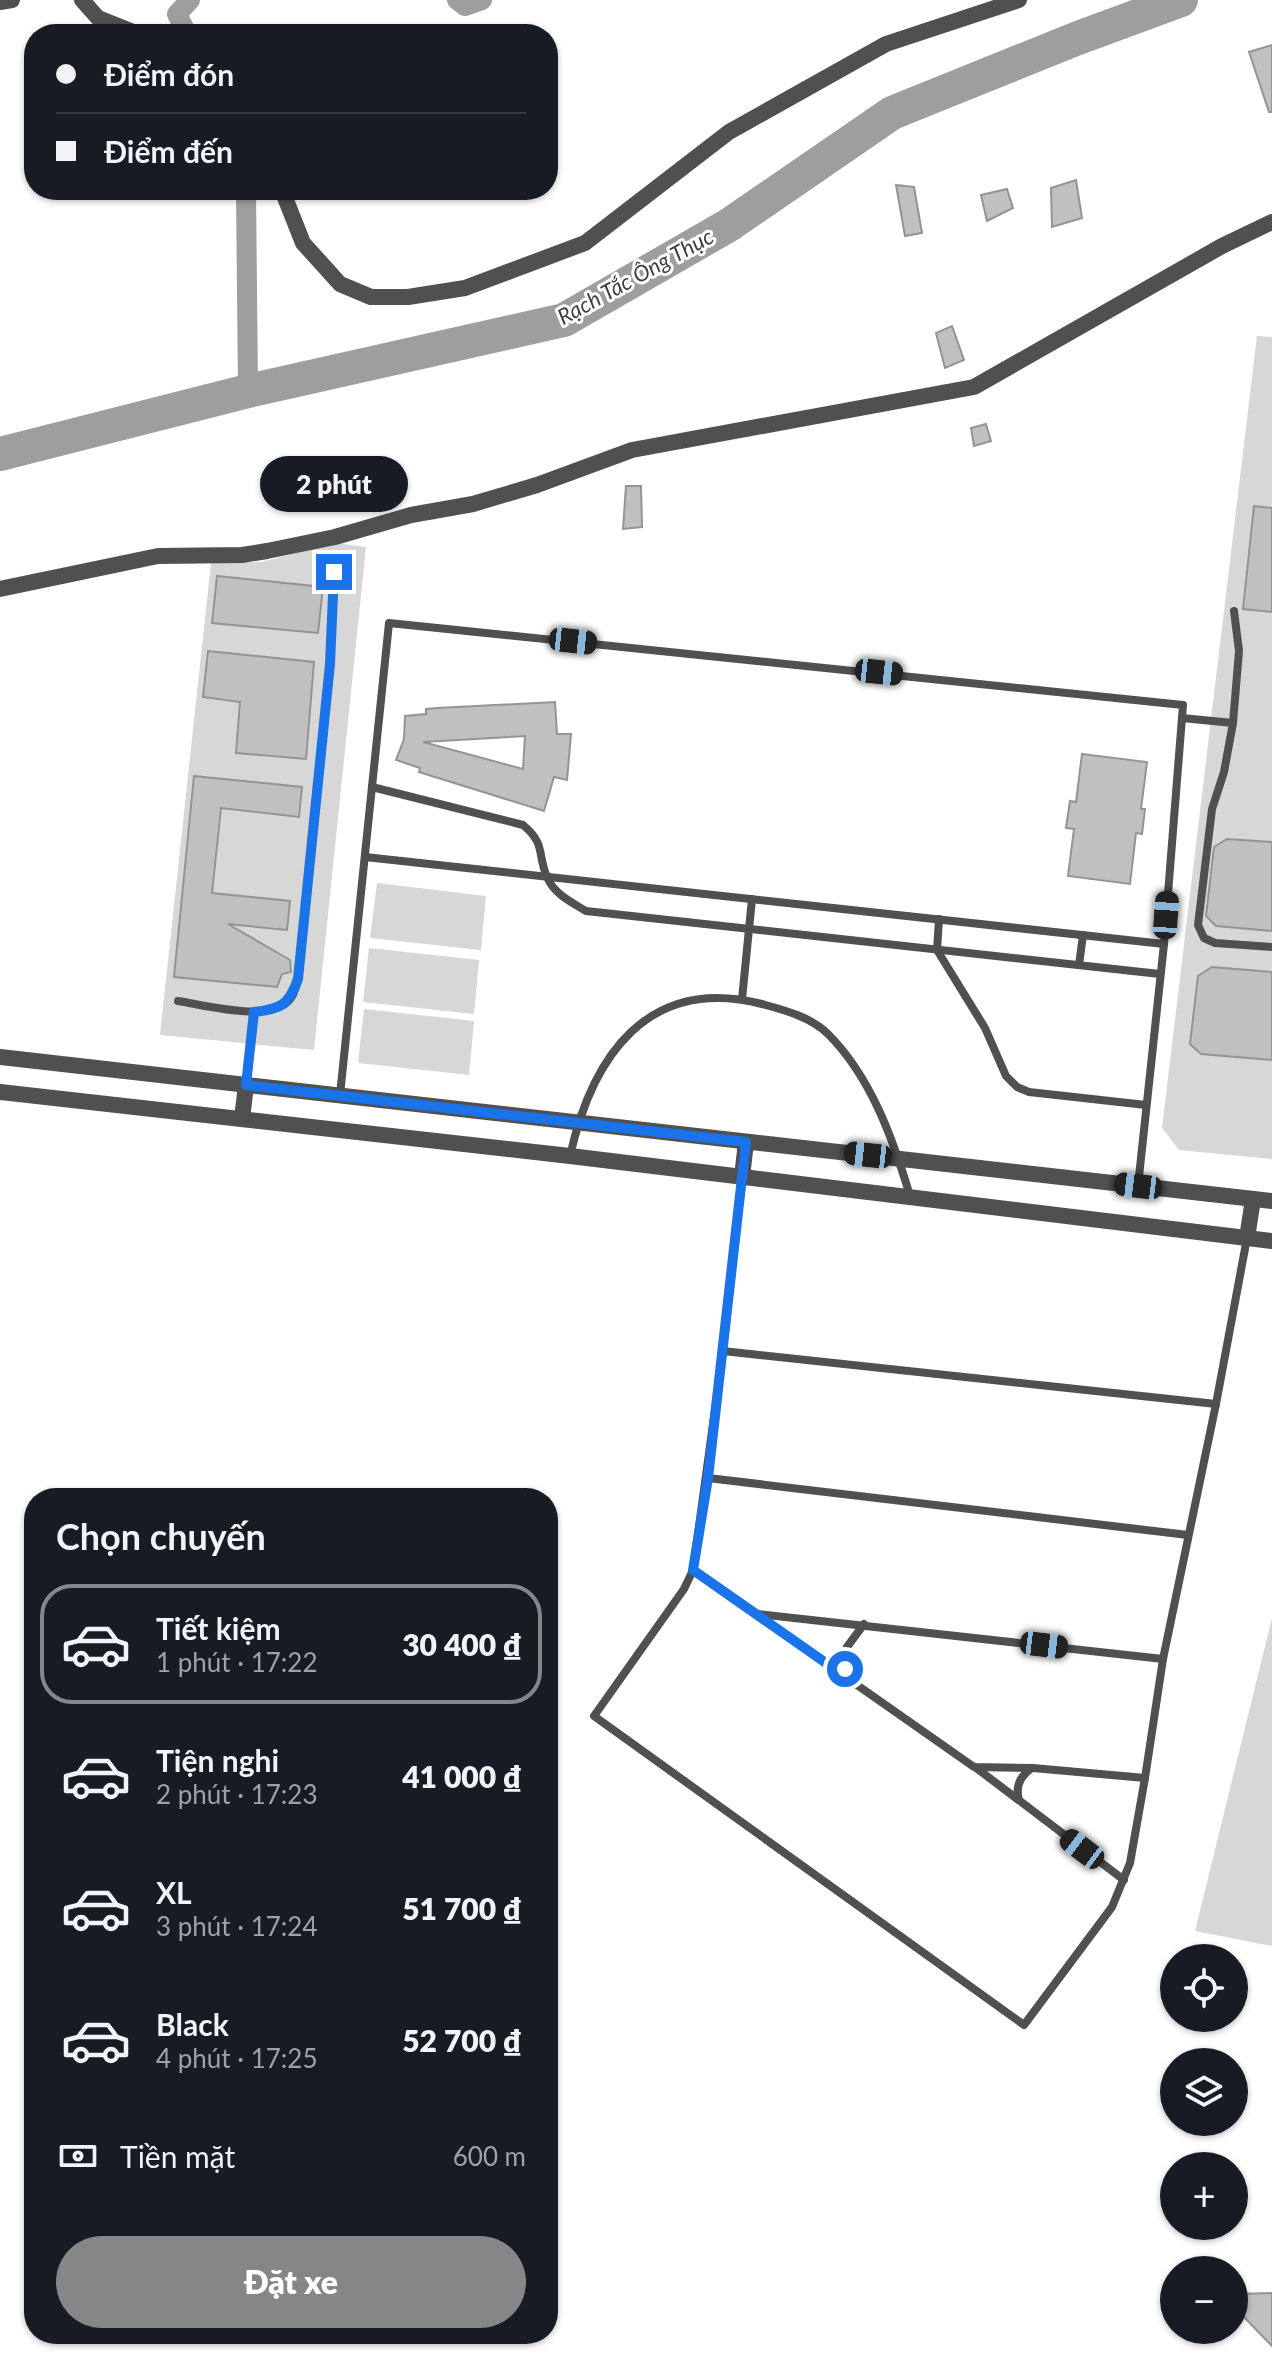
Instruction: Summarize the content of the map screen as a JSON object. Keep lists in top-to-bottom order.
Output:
{
  "water": ["Rạch Tắc Ông Thục"],
  "page": {
    "banner": ["Điểm đón", "Điểm đến"],
    "bubble": "2 phút",
    "heading": "Chọn chuyến",
    "list": [
      {
        "name": "Tiết kiệm",
        "note": "1 phút · 17:22",
        "value": "30 400 ₫"
      },
      {
        "name": "Tiện nghi",
        "note": "2 phút · 17:23",
        "value": "41 000 ₫"
      },
      {
        "name": "XL",
        "note": "3 phút · 17:24",
        "value": "51 700 ₫"
      },
      {
        "name": "Black",
        "note": "4 phút · 17:25",
        "value": "52 700 ₫"
      }
    ],
    "map_buttons": ["+", "−"],
    "pay": ["Tiền mặt", "600 m"],
    "buttons": "Đặt xe"
  }
}
